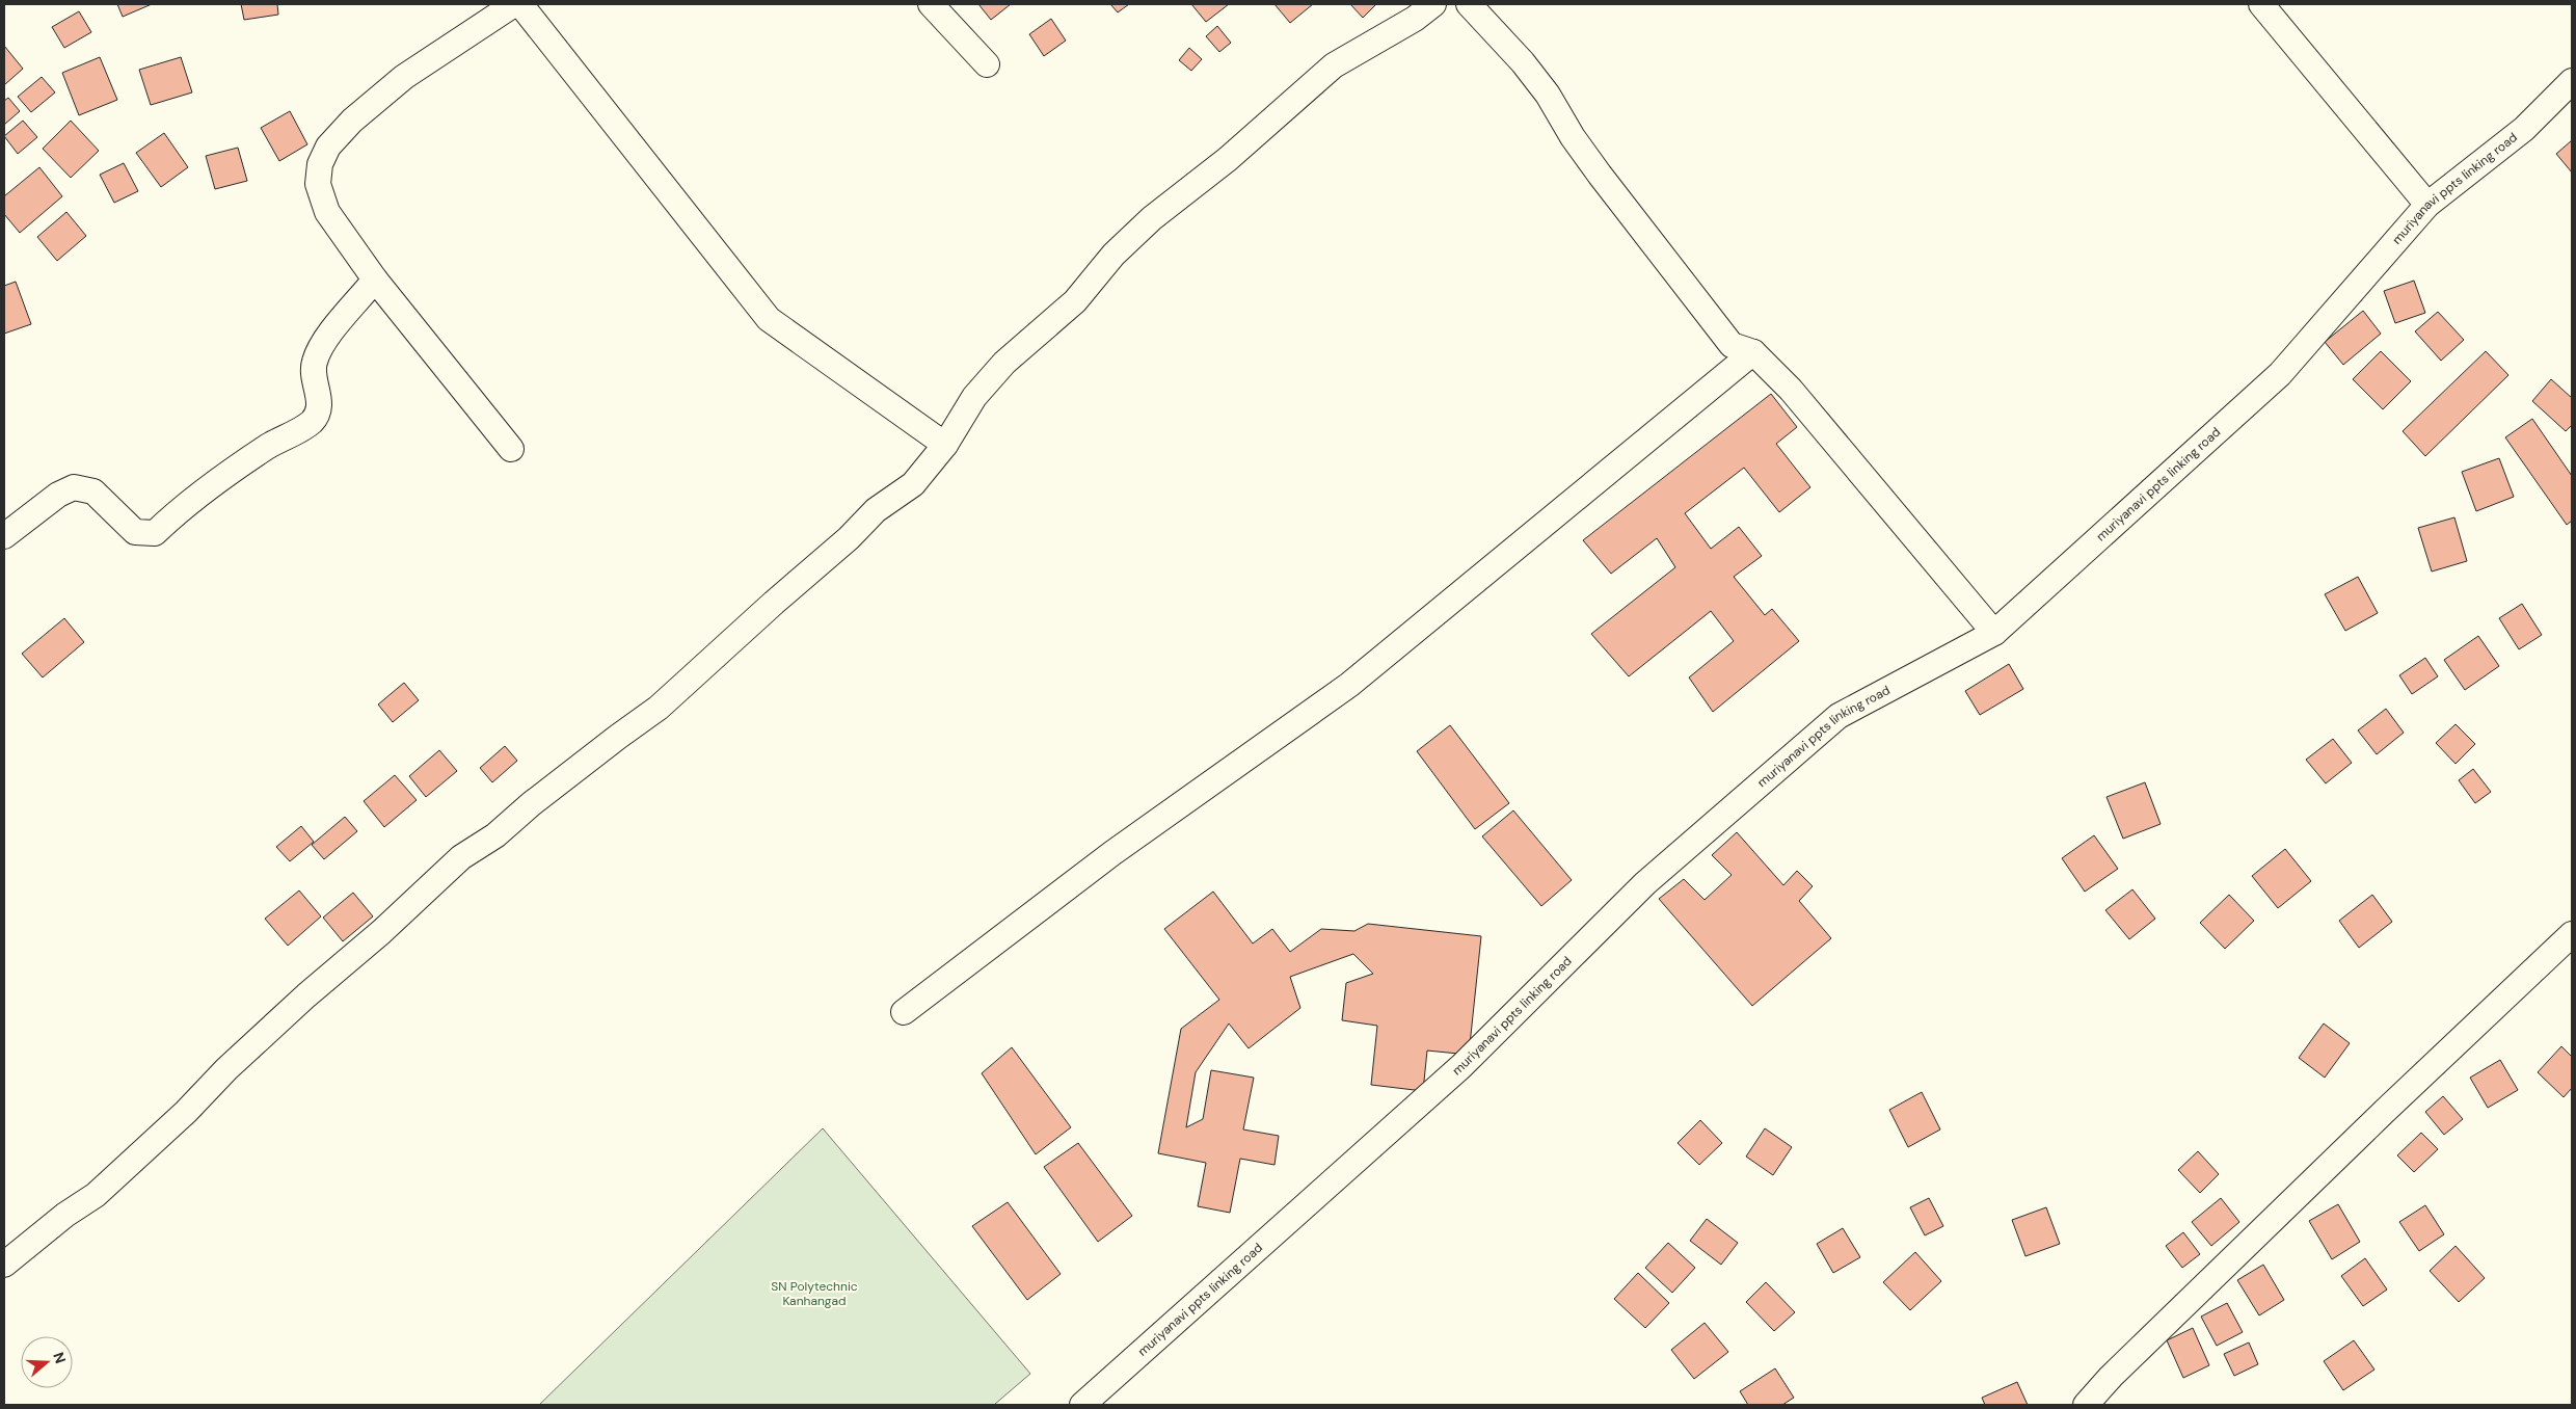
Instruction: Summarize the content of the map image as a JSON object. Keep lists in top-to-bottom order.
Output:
{
  "streets": {
    "street": ["muriyanavi ppts linking road"]
  },
  "parks": ["SN Polytechnic Kanhangad"],
  "north": "right"
}
